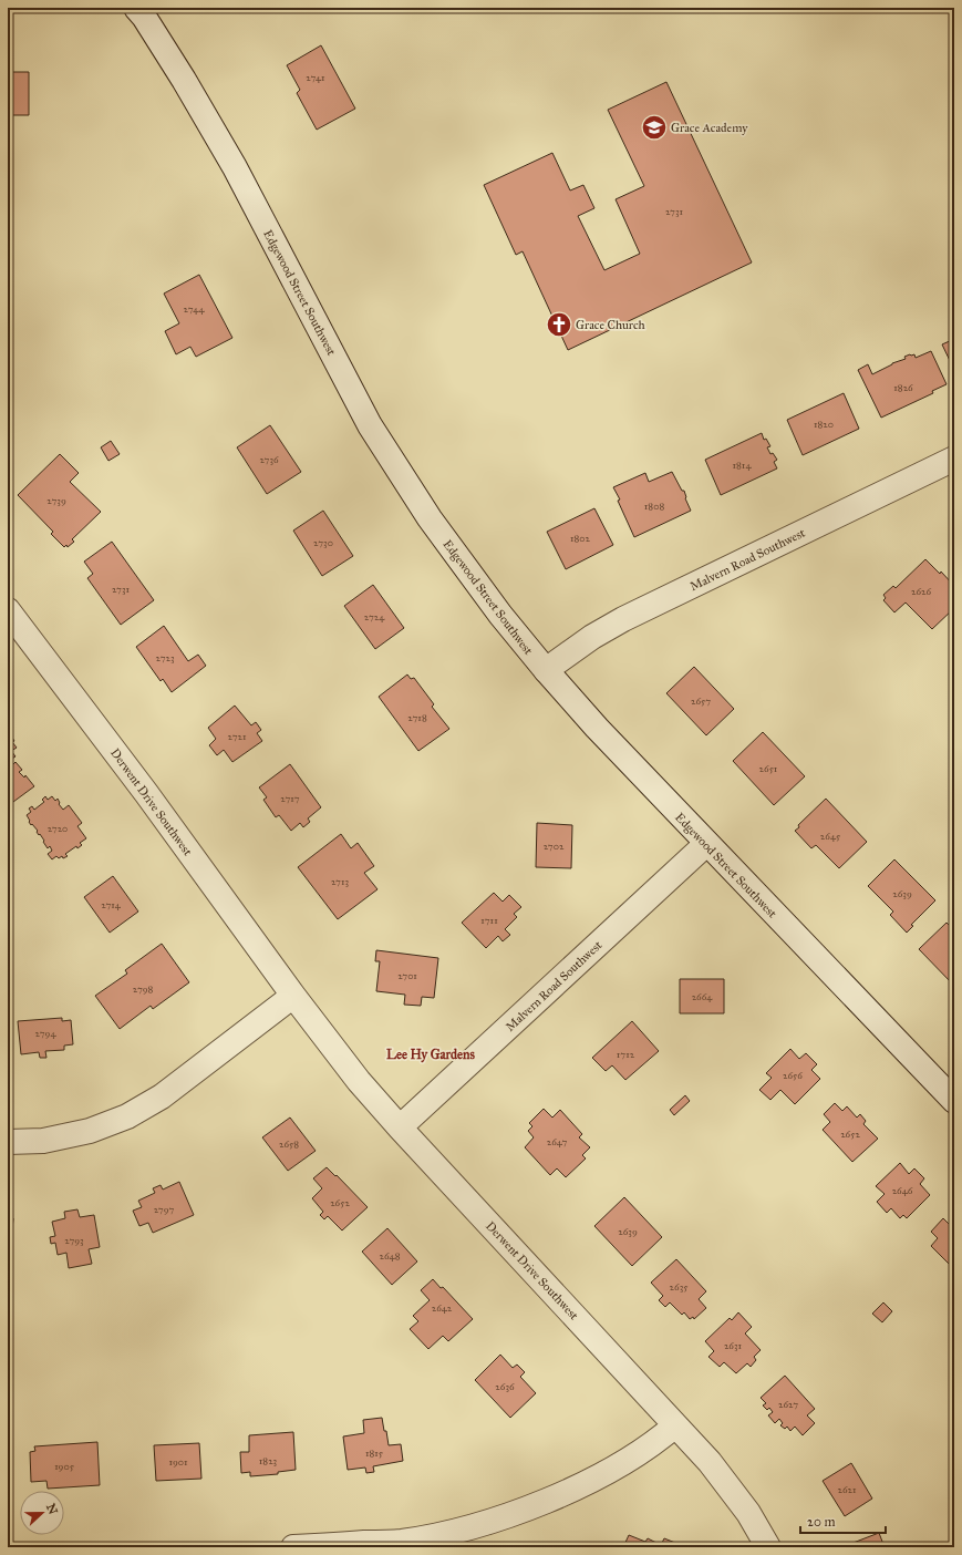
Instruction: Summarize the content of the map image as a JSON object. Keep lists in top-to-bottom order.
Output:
{
  "streets": {
    "street": ["Edgewood Street Southwest", "Malvern Road Southwest", "Derwent Drive Southwest"]
  },
  "crossings": [
    ["Edgewood Street Southwest", "Malvern Road Southwest"],
    ["Malvern Road Southwest", "Derwent Drive Southwest"]
  ],
  "districts": ["Lee Hy Gardens"],
  "places": {
    "school or university": ["Grace Academy"],
    "church": ["Grace Church"]
  },
  "house_numbers": [
    "2741",
    "2731",
    "2744",
    "1826",
    "1820",
    "2736",
    "1814",
    "2739",
    "1808",
    "1802",
    "2730",
    "2731",
    "2626",
    "2724",
    "2723",
    "2657",
    "2718",
    "2721",
    "2651",
    "2717",
    "2720",
    "2645",
    "2702",
    "2713",
    "2639",
    "2714",
    "1711",
    "2701",
    "2798",
    "2664",
    "2794",
    "1712",
    "2656",
    "2652",
    "2647",
    "2658",
    "2646",
    "2652",
    "2797",
    "2639",
    "2793",
    "2648",
    "2635",
    "2642",
    "2631",
    "2636",
    "2627",
    "1815",
    "1823",
    "1901",
    "1905",
    "2621"
  ],
  "scale_bar": "20 m",
  "north": "right"
}
